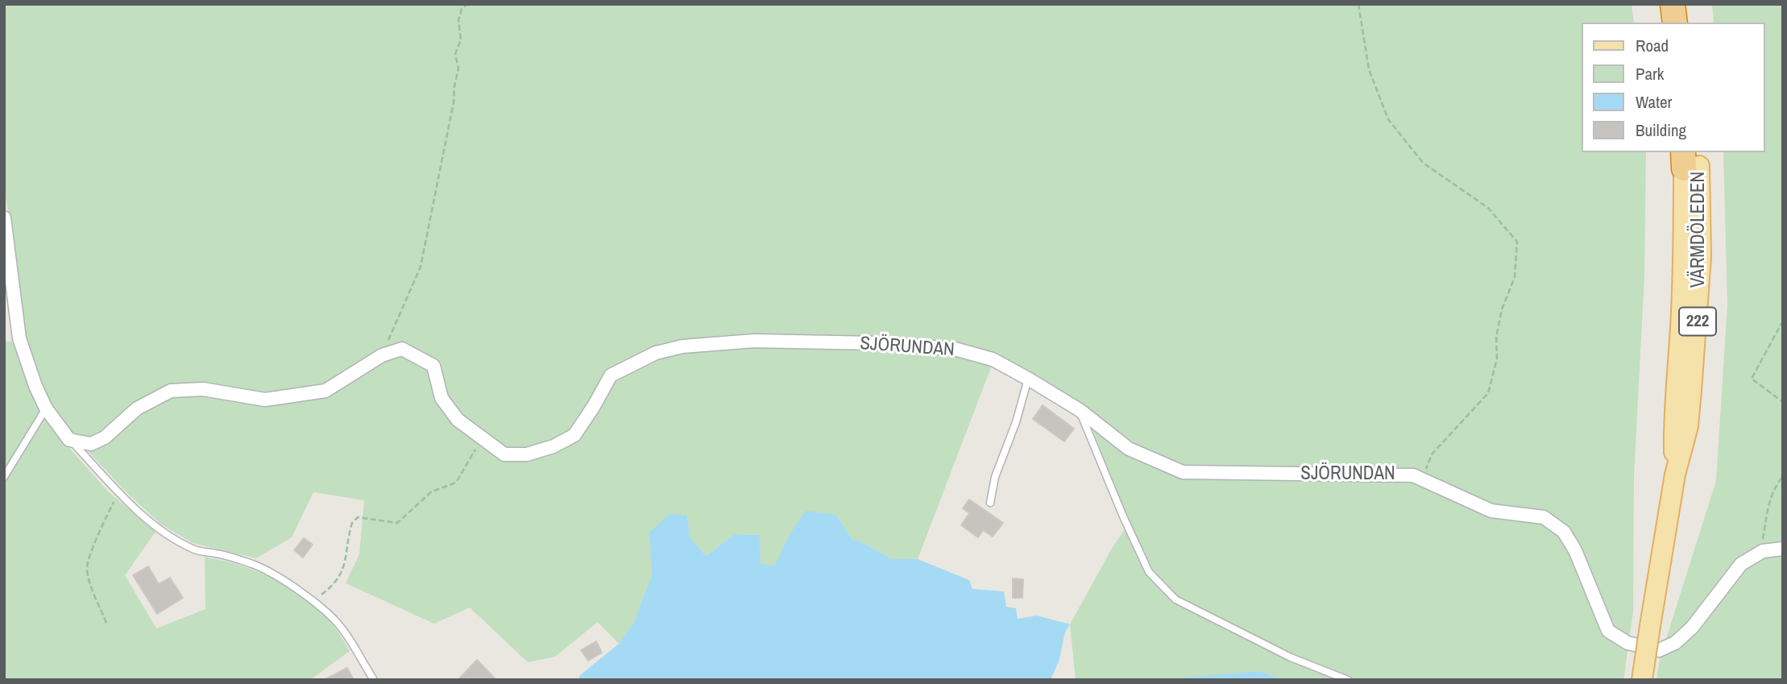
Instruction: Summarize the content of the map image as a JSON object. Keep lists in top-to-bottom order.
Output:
{
  "streets": {
    "main road": ["VÄRMDÖLEDEN", "222"],
    "street": ["SJÖRUNDAN"]
  },
  "legend": [
    "Road",
    "Park",
    "Water",
    "Building"
  ]
}
